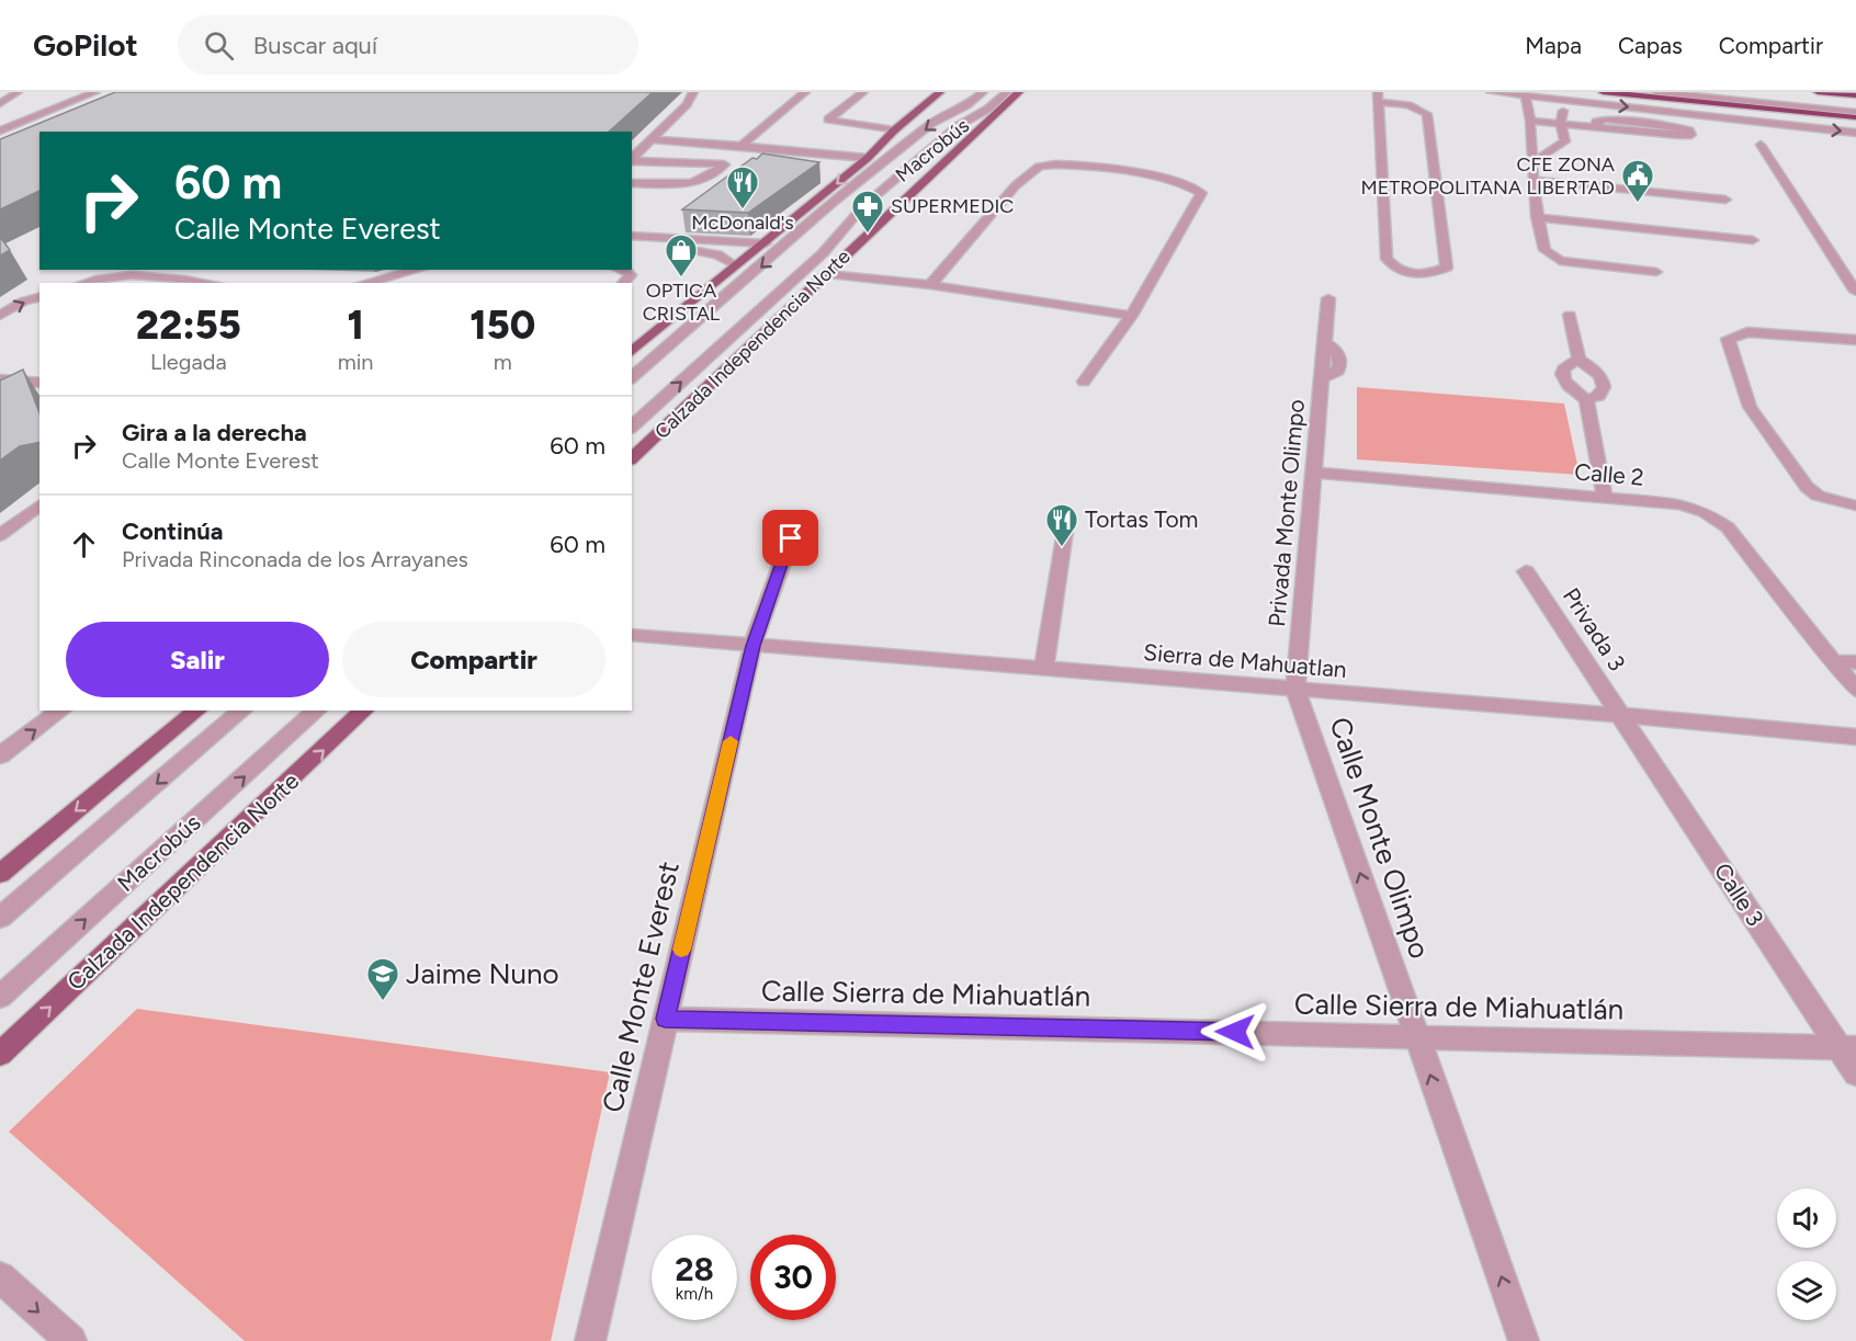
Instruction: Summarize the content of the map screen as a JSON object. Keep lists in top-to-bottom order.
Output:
{
  "streets": {
    "main road": ["Calzada Independencia Norte"],
    "street": [
      "Macrobús",
      "Calle 2",
      "Privada Monte Olimpo",
      "Privada 3",
      "Sierra de Mahuatlan",
      "Calle Monte Olimpo",
      "Calle 3",
      "Calle Monte Everest",
      "Calle Sierra de Miahuatlán"
    ]
  },
  "crossings": [
    ["Calle 2", "Privada Monte Olimpo"],
    ["Privada Monte Olimpo", "Sierra de Mahuatlan"],
    ["Privada Monte Olimpo", "Calle Monte Olimpo"],
    ["Privada 3", "Sierra de Mahuatlan"],
    ["Privada 3", "Calle 3"],
    ["Sierra de Mahuatlan", "Calle Monte Olimpo"],
    ["Sierra de Mahuatlan", "Calle 3"],
    ["Sierra de Mahuatlan", "Calle Monte Everest"],
    ["Calle Monte Olimpo", "Calle Sierra de Miahuatlán"],
    ["Calle 3", "Calle Sierra de Miahuatlán"],
    ["Calle Monte Everest", "Calle Sierra de Miahuatlán"]
  ],
  "one_way": ["Calle Monte Olimpo"],
  "places": {
    "public building": ["CFE ZONA METROPOLITANA LIBERTAD"],
    "restaurant": ["McDonald's", "Tortas Tom"],
    "pharmacy": ["SUPERMEDIC"],
    "shop": ["OPTICA CRISTAL"],
    "school or university": ["Jaime Nuno"]
  },
  "page": {
    "header": "GoPilot",
    "search": "Buscar aquí",
    "nav": ["Mapa", "Capas", "Compartir"],
    "turn": ["60 m", "Calle Monte Everest"],
    "eta": [
      "22:55",
      "Llegada",
      "1",
      "min",
      "150",
      "m"
    ],
    "list": [
      {
        "name": "Gira a la derecha",
        "note": "Calle Monte Everest",
        "value": "60 m"
      },
      {
        "name": "Continúa",
        "note": "Privada Rinconada de los Arrayanes",
        "value": "60 m"
      }
    ],
    "buttons": ["Salir", "Compartir"],
    "speed": "28 km/h",
    "limit": "30"
  }
}
